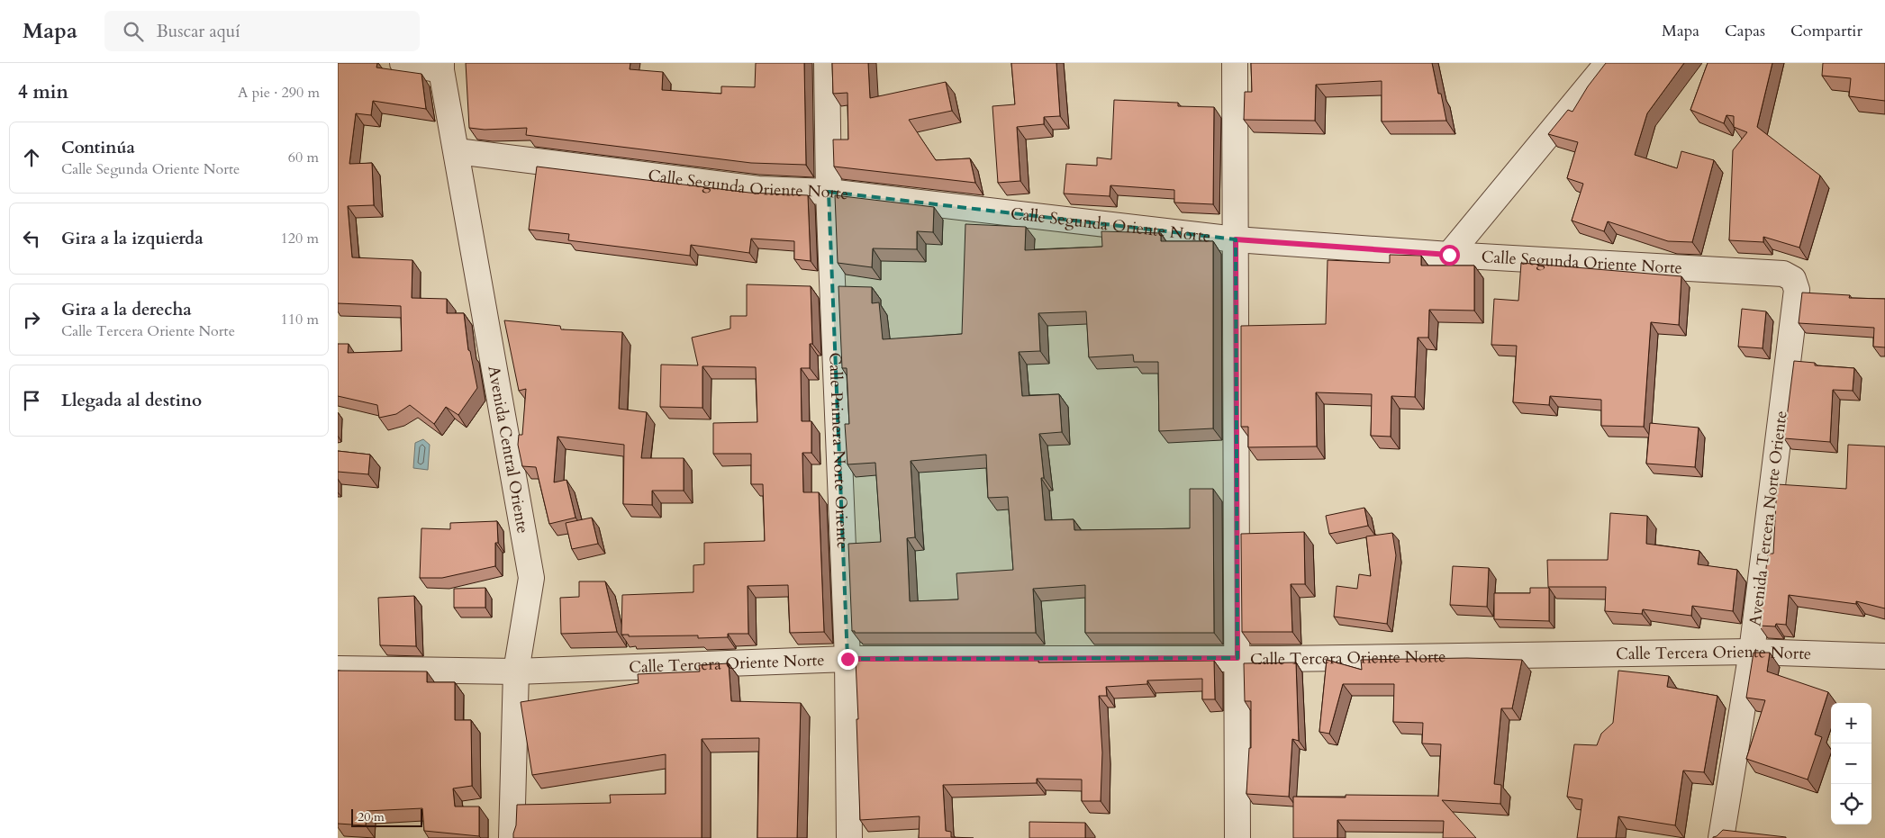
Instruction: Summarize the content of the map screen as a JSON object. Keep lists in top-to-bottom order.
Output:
{
  "streets": {
    "street": [
      "Calle Segunda Oriente Norte",
      "Avenida Central Oriente",
      "Calle Primera Norte Oriente",
      "Avenida Tercera Norte Oriente",
      "Calle Tercera Oriente Norte"
    ]
  },
  "crossings": [
    ["Calle Segunda Oriente Norte", "Avenida Central Oriente"],
    ["Calle Segunda Oriente Norte", "Calle Primera Norte Oriente"],
    ["Calle Segunda Oriente Norte", "Avenida Tercera Norte Oriente"],
    ["Avenida Central Oriente", "Calle Tercera Oriente Norte"],
    ["Calle Primera Norte Oriente", "Calle Tercera Oriente Norte"],
    ["Avenida Tercera Norte Oriente", "Calle Tercera Oriente Norte"]
  ],
  "scale_bar": "20 m",
  "page": {
    "header": "Mapa",
    "search": "Buscar aquí",
    "nav": ["Mapa", "Capas", "Compartir"],
    "heading": ["4 min", "A pie · 290 m"],
    "list": [
      ["Continúa", "Calle Segunda Oriente Norte", "60 m"],
      ["Gira a la izquierda", "120 m"],
      ["Gira a la derecha", "Calle Tercera Oriente Norte", "110 m"],
      "Llegada al destino"
    ],
    "map_buttons": ["+", "−"],
    "scale": "20 m"
  }
}
